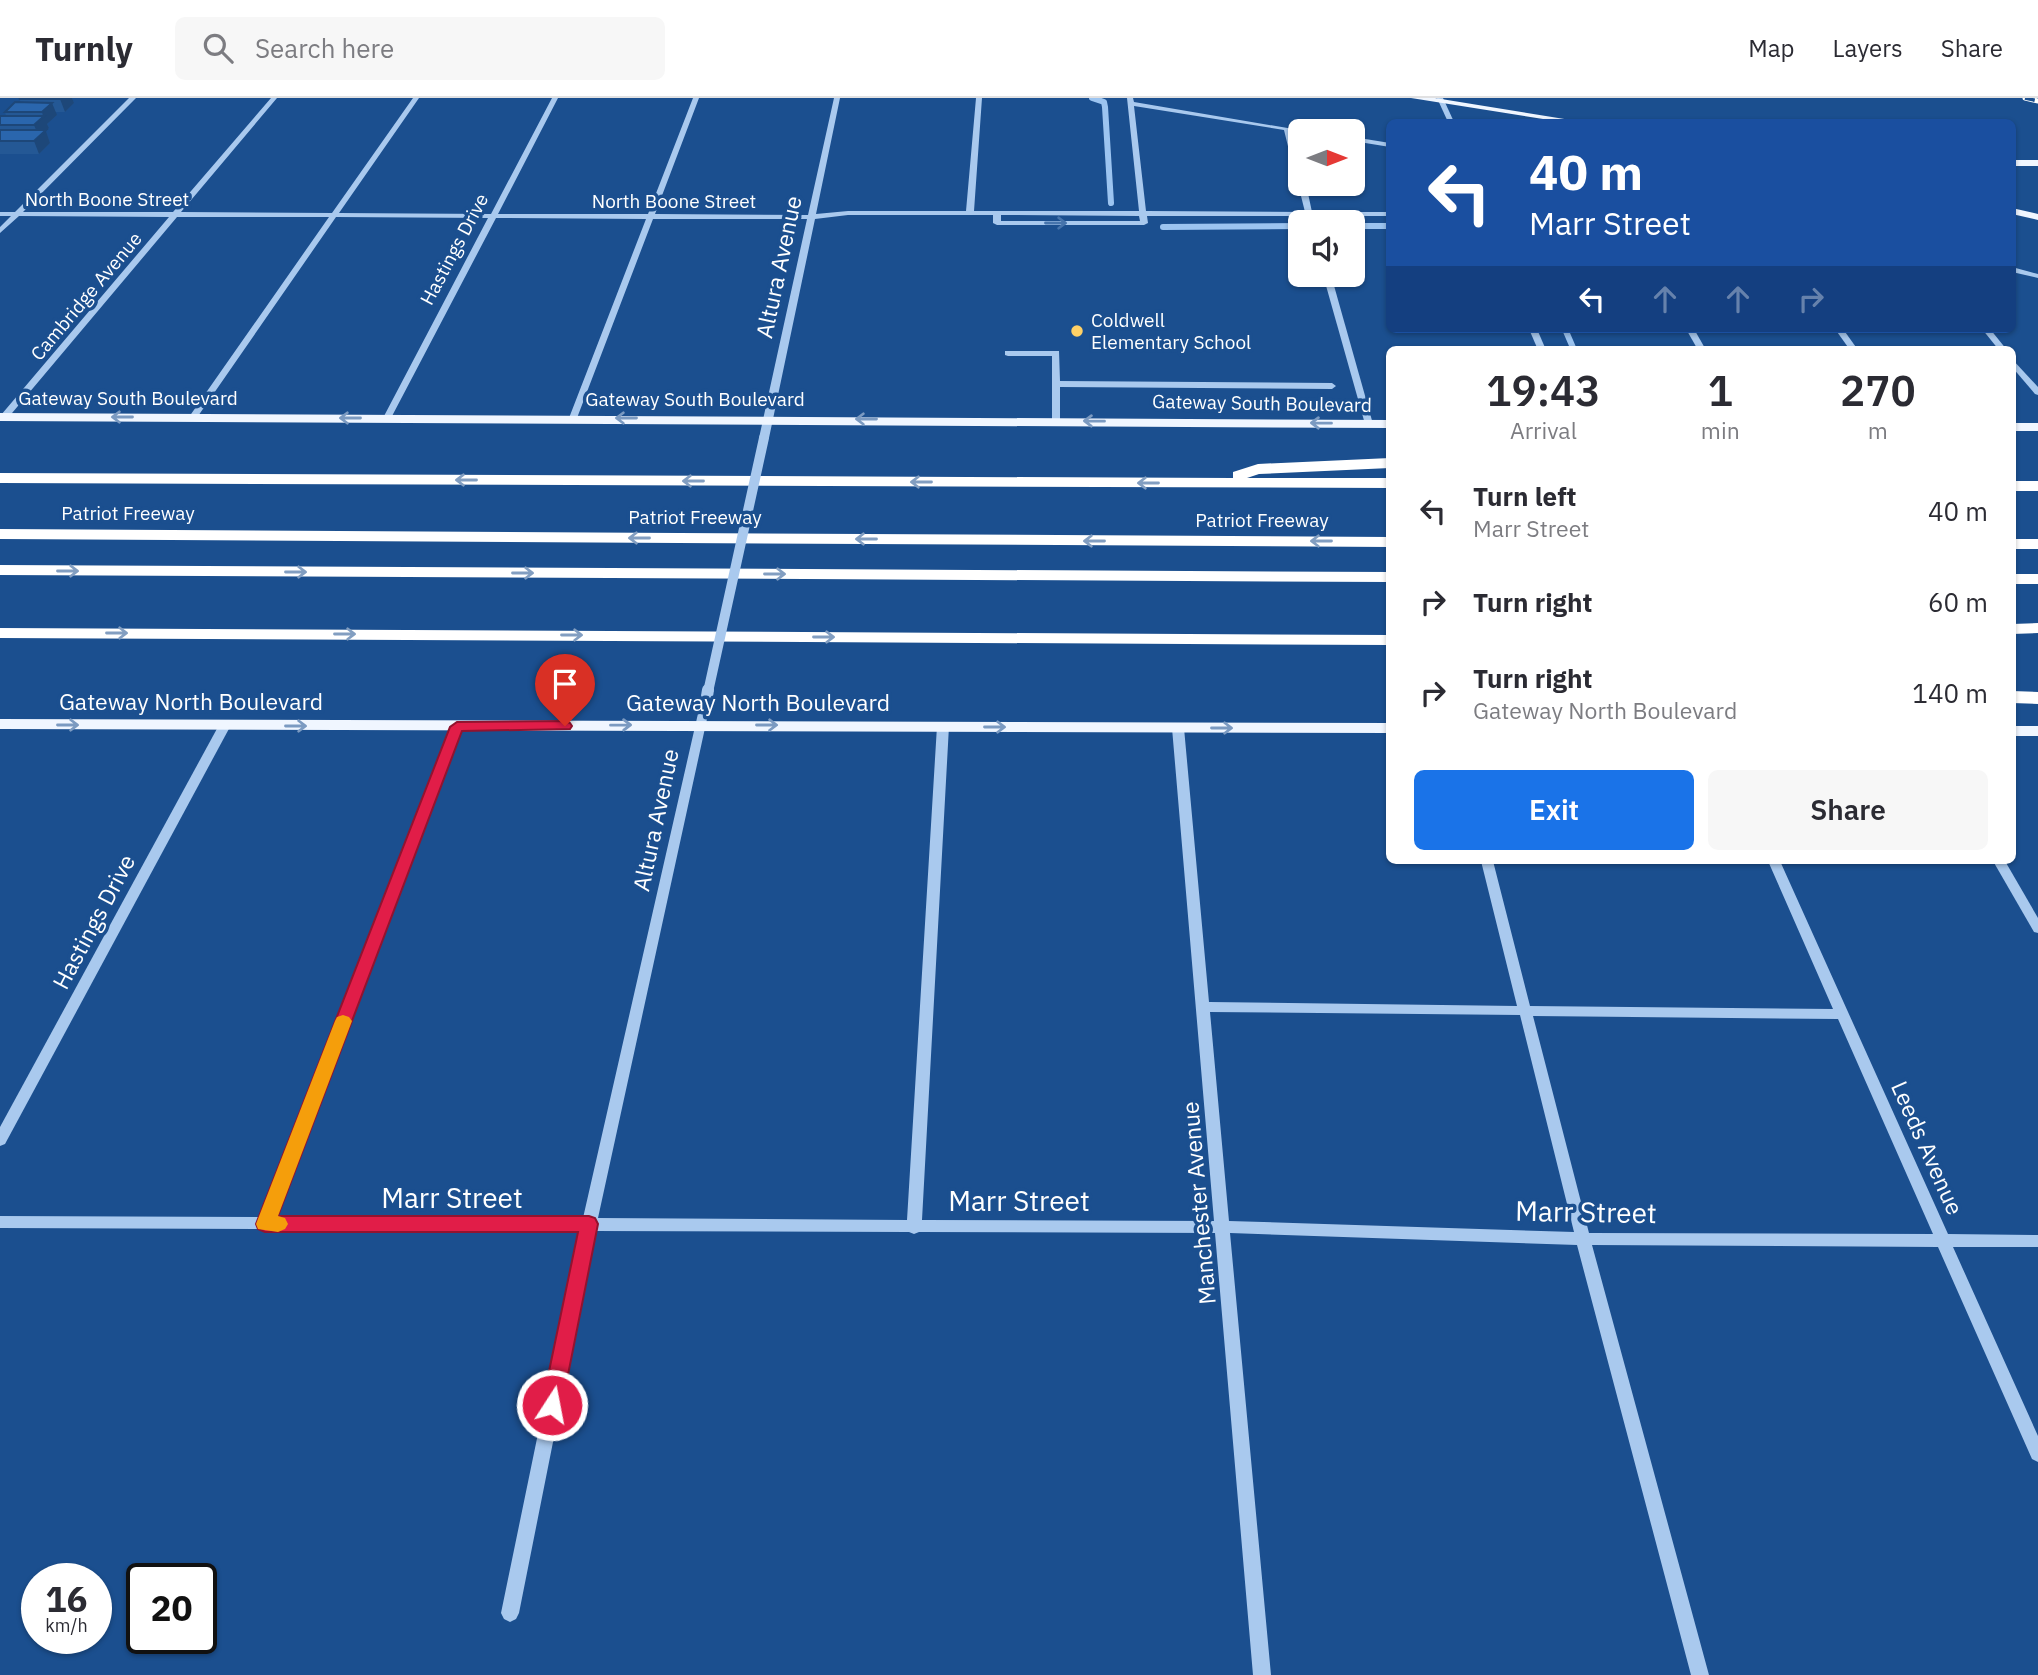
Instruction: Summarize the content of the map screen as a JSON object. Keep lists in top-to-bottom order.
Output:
{
  "streets": {
    "highway": ["Patriot Freeway"],
    "main road": ["Gateway South Boulevard", "Gateway North Boulevard"],
    "street": [
      "North Boone Street",
      "Hastings Drive",
      "Altura Avenue",
      "Cambridge Avenue",
      "Leeds Avenue",
      "Marr Street",
      "Manchester Avenue"
    ]
  },
  "crossings": [
    ["North Boone Street", "Hastings Drive"],
    ["North Boone Street", "Altura Avenue"],
    ["North Boone Street", "Cambridge Avenue"],
    ["Hastings Drive", "Gateway South Boulevard"],
    ["Hastings Drive", "Gateway North Boulevard"],
    ["Altura Avenue", "Gateway South Boulevard"],
    ["Altura Avenue", "Gateway North Boulevard"],
    ["Altura Avenue", "Marr Street"],
    ["Cambridge Avenue", "Gateway South Boulevard"],
    ["Gateway North Boulevard", "Manchester Avenue"],
    ["Leeds Avenue", "Marr Street"],
    ["Marr Street", "Manchester Avenue"]
  ],
  "one_way": ["Gateway South Boulevard", "Gateway North Boulevard"],
  "places": ["Coldwell Elementary School"],
  "north": "right",
  "page": {
    "header": "Turnly",
    "search": "Search here",
    "nav": ["Map", "Layers", "Share"],
    "turn": ["40 m", "Marr Street"],
    "eta": [
      "19:43",
      "Arrival",
      "1",
      "min",
      "270",
      "m"
    ],
    "list": [
      {
        "name": "Turn left",
        "note": "Marr Street",
        "value": "40 m"
      },
      {
        "name": "Turn right",
        "value": "60 m"
      },
      {
        "name": "Turn right",
        "note": "Gateway North Boulevard",
        "value": "140 m"
      }
    ],
    "buttons": ["Exit", "Share"],
    "speed": "16 km/h",
    "limit": "20"
  }
}
